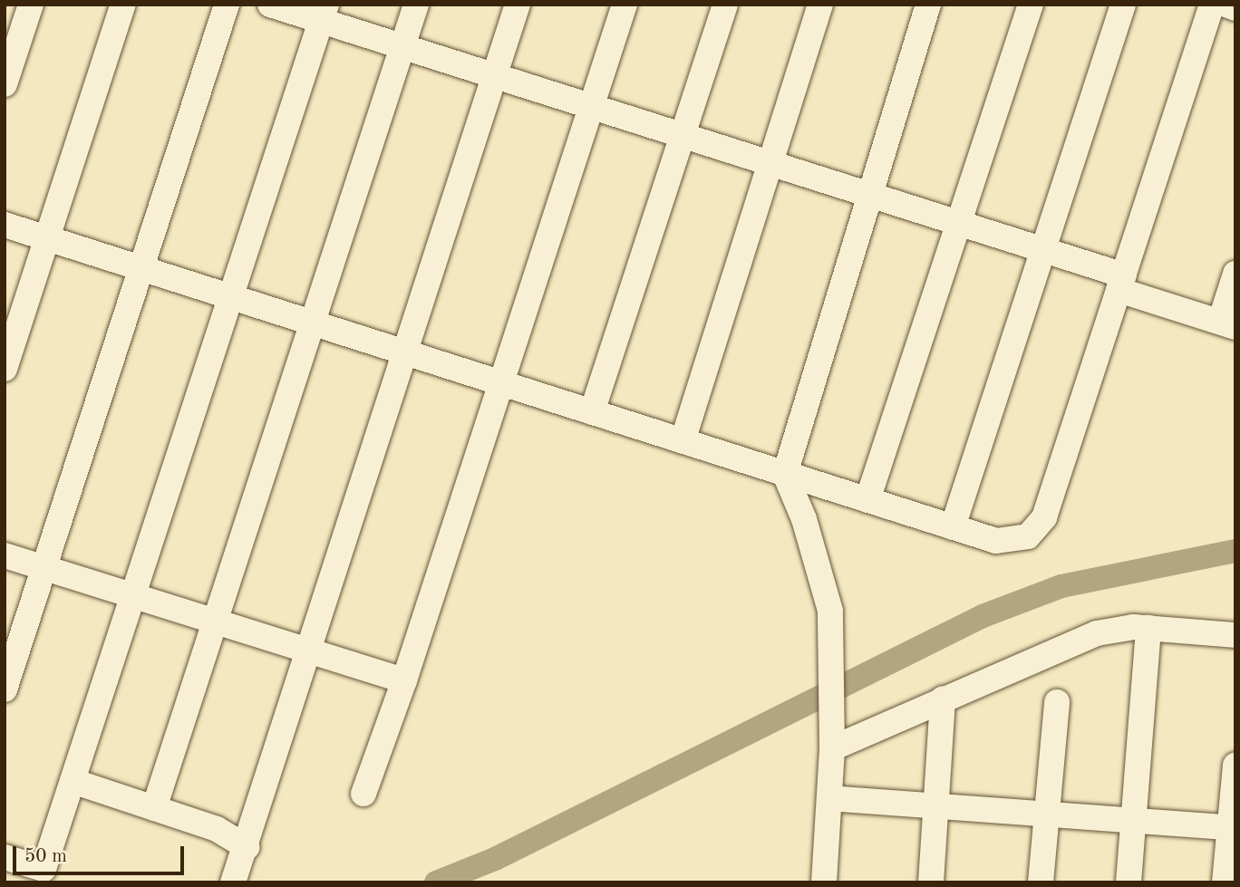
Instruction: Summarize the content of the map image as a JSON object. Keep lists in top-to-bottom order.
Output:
{
  "scale_bar": "50 m"
}
